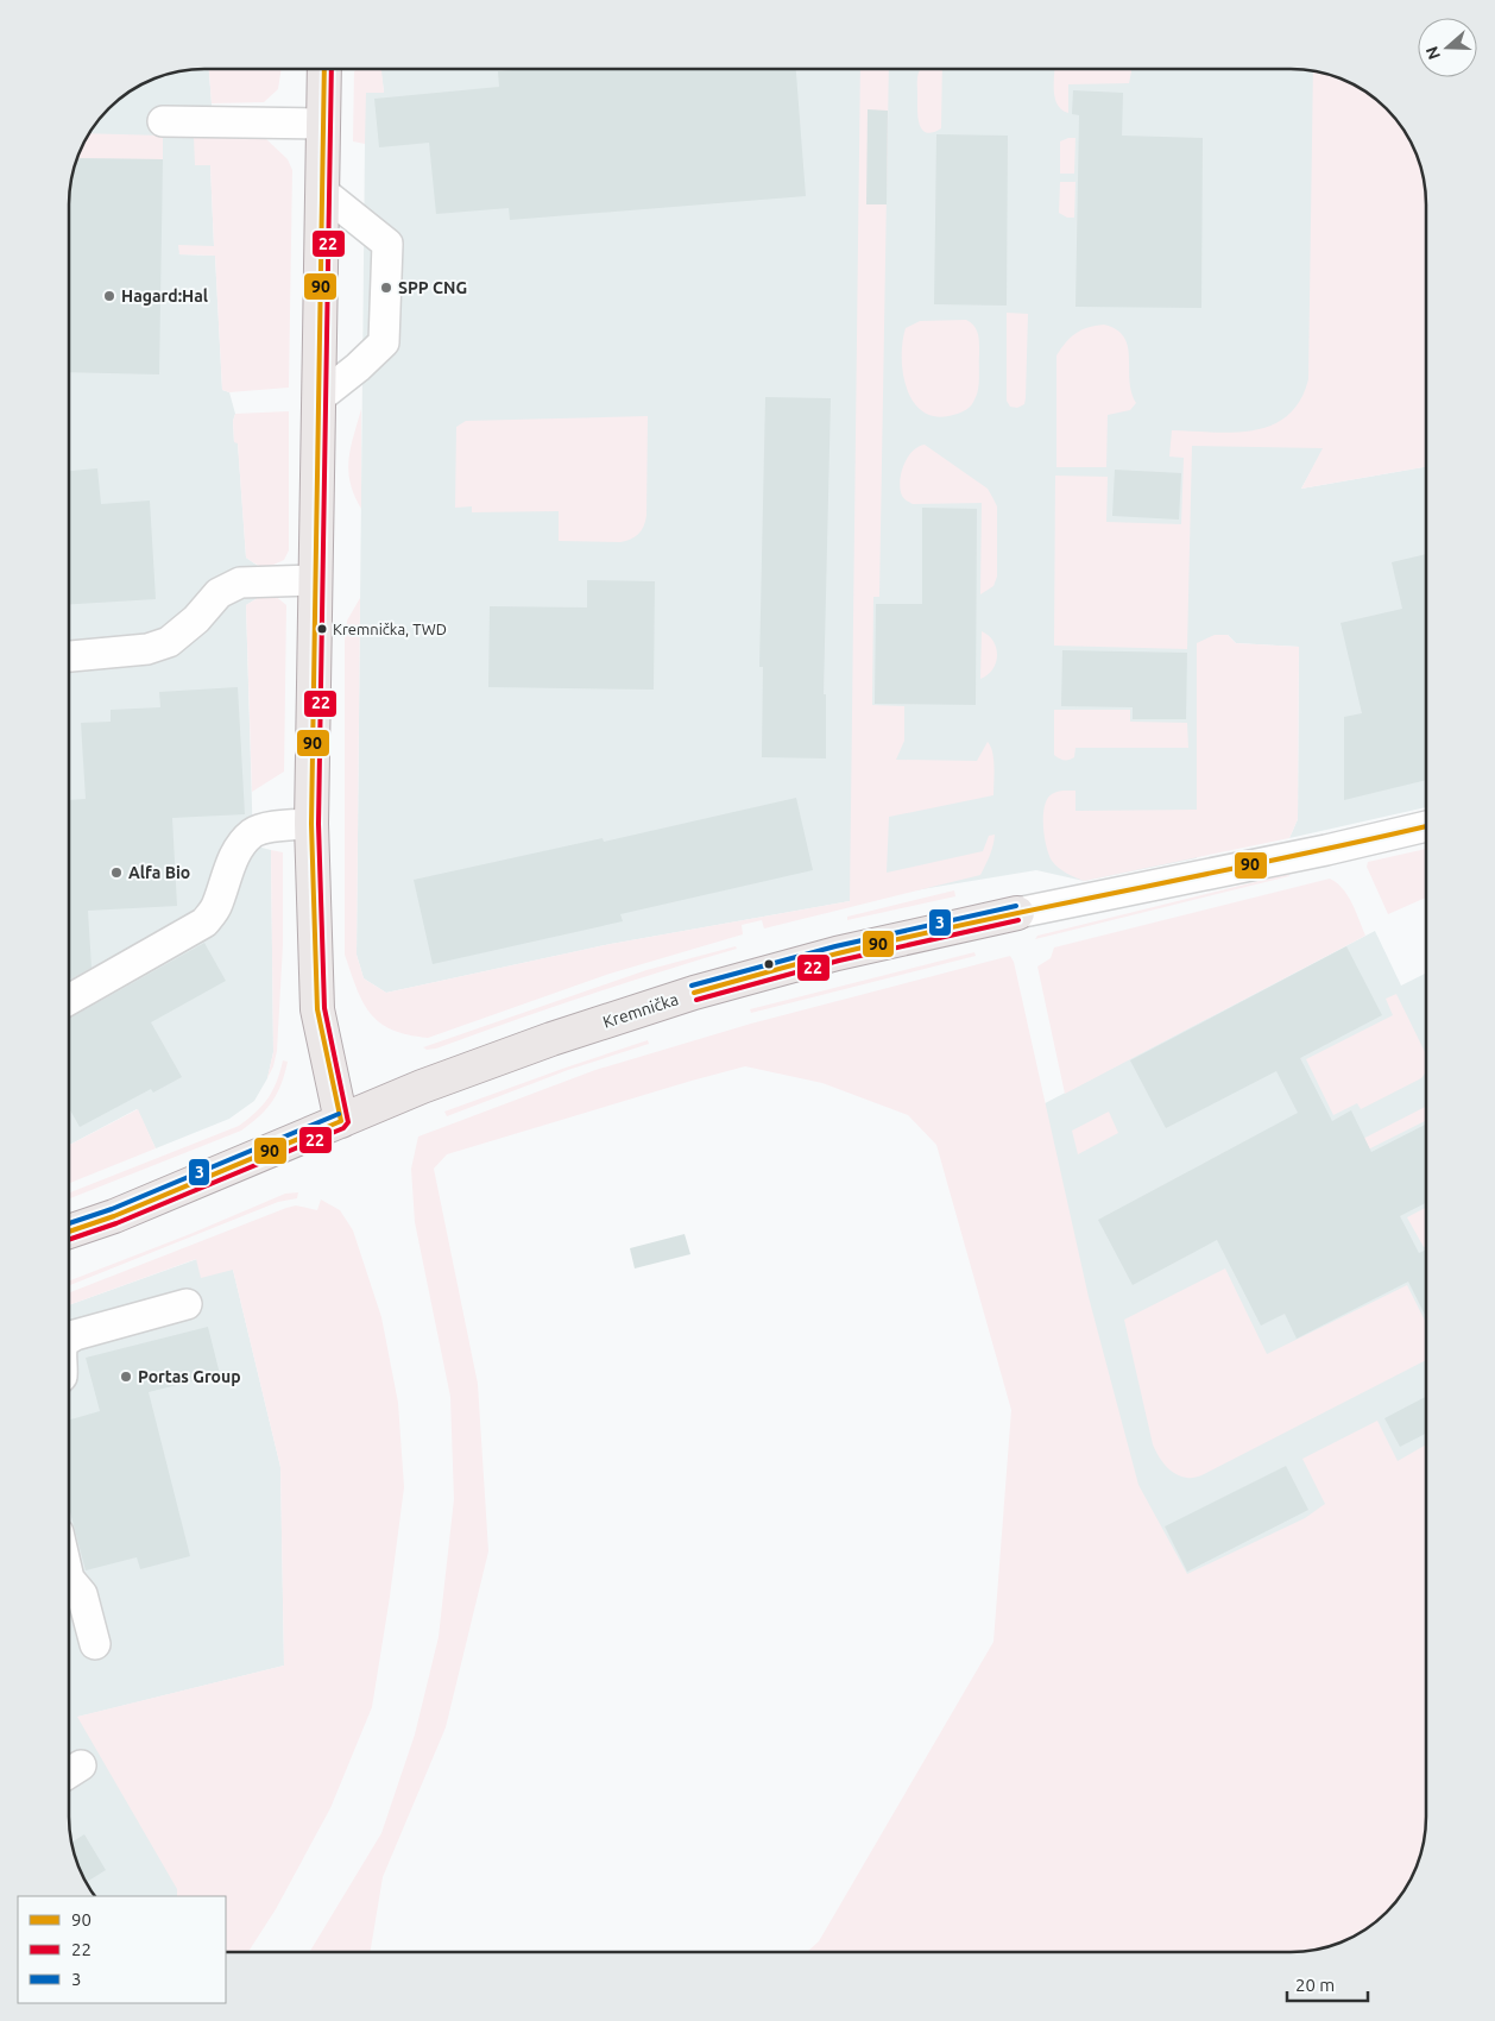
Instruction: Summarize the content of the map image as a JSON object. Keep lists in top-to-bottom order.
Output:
{
  "streets": {
    "main road": ["Kremnička"]
  },
  "places": [
    "SPP CNG",
    "Hagard:Hal",
    "Kremnička, TWD",
    "Alfa Bio",
    "Portas Group"
  ],
  "lines": ["transit line 90", "transit line 22", "transit line 3"],
  "legend": ["90", "22", "3"],
  "scale_bar": "20 m",
  "north": "left"
}
